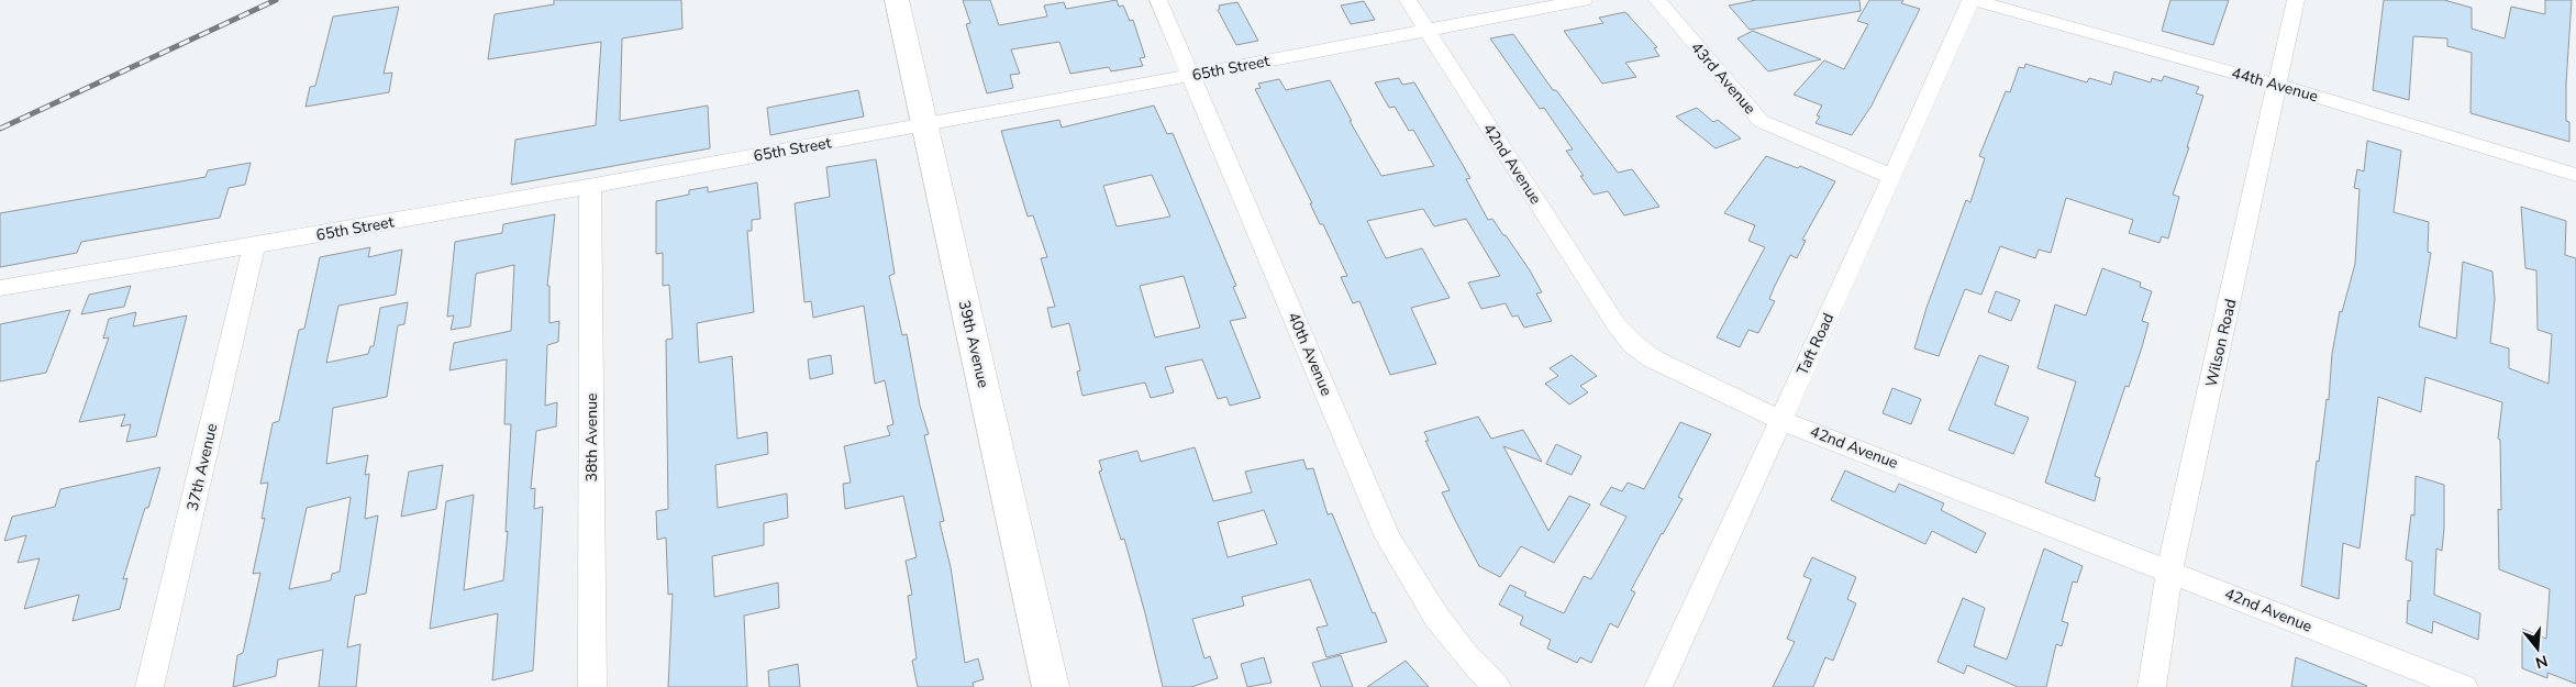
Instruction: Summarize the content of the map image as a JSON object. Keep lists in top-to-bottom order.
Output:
{
  "streets": {
    "main road": ["39th Avenue"],
    "street": [
      "65th Street",
      "43rd Avenue",
      "44th Avenue",
      "42nd Avenue",
      "Wilson Road",
      "Taft Road",
      "40th Avenue",
      "38th Avenue",
      "37th Avenue"
    ]
  },
  "crossings": [
    ["65th Street", "42nd Avenue"],
    ["65th Street", "39th Avenue"],
    ["65th Street", "40th Avenue"],
    ["65th Street", "38th Avenue"],
    ["65th Street", "37th Avenue"],
    ["43rd Avenue", "Taft Road"],
    ["44th Avenue", "Wilson Road"],
    ["44th Avenue", "Taft Road"],
    ["42nd Avenue", "Wilson Road"],
    ["42nd Avenue", "Taft Road"]
  ],
  "north": "bottom"
}
